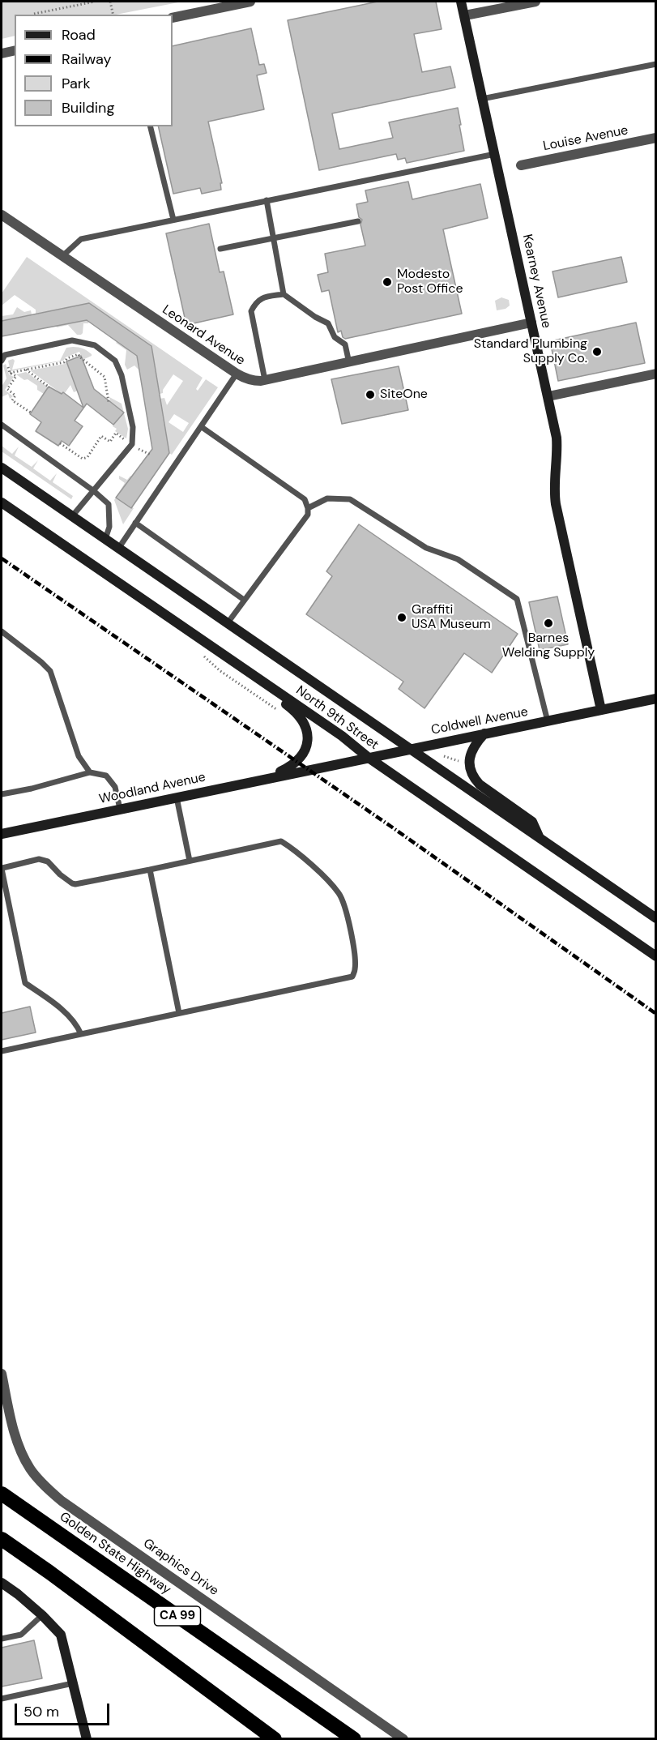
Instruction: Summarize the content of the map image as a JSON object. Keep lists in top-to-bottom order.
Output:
{
  "streets": {
    "highway": ["Golden State Highway", "CA 99"],
    "street": [
      "Louise Avenue",
      "Kearney Avenue",
      "Leonard Avenue",
      "North 9th Street",
      "Coldwell Avenue",
      "Woodland Avenue",
      "Graphics Drive"
    ]
  },
  "crossings": [
    ["Kearney Avenue", "Leonard Avenue"],
    ["Kearney Avenue", "Coldwell Avenue"],
    ["North 9th Street", "Coldwell Avenue"],
    ["Coldwell Avenue", "Woodland Avenue"]
  ],
  "places": [
    "Modesto Post Office",
    "Standard Plumbing Supply Co.",
    "SiteOne",
    "Graffiti USA Museum",
    "Barnes Welding Supply"
  ],
  "legend": [
    "Road",
    "Railway",
    "Park",
    "Building"
  ],
  "scale_bar": "50 m"
}
